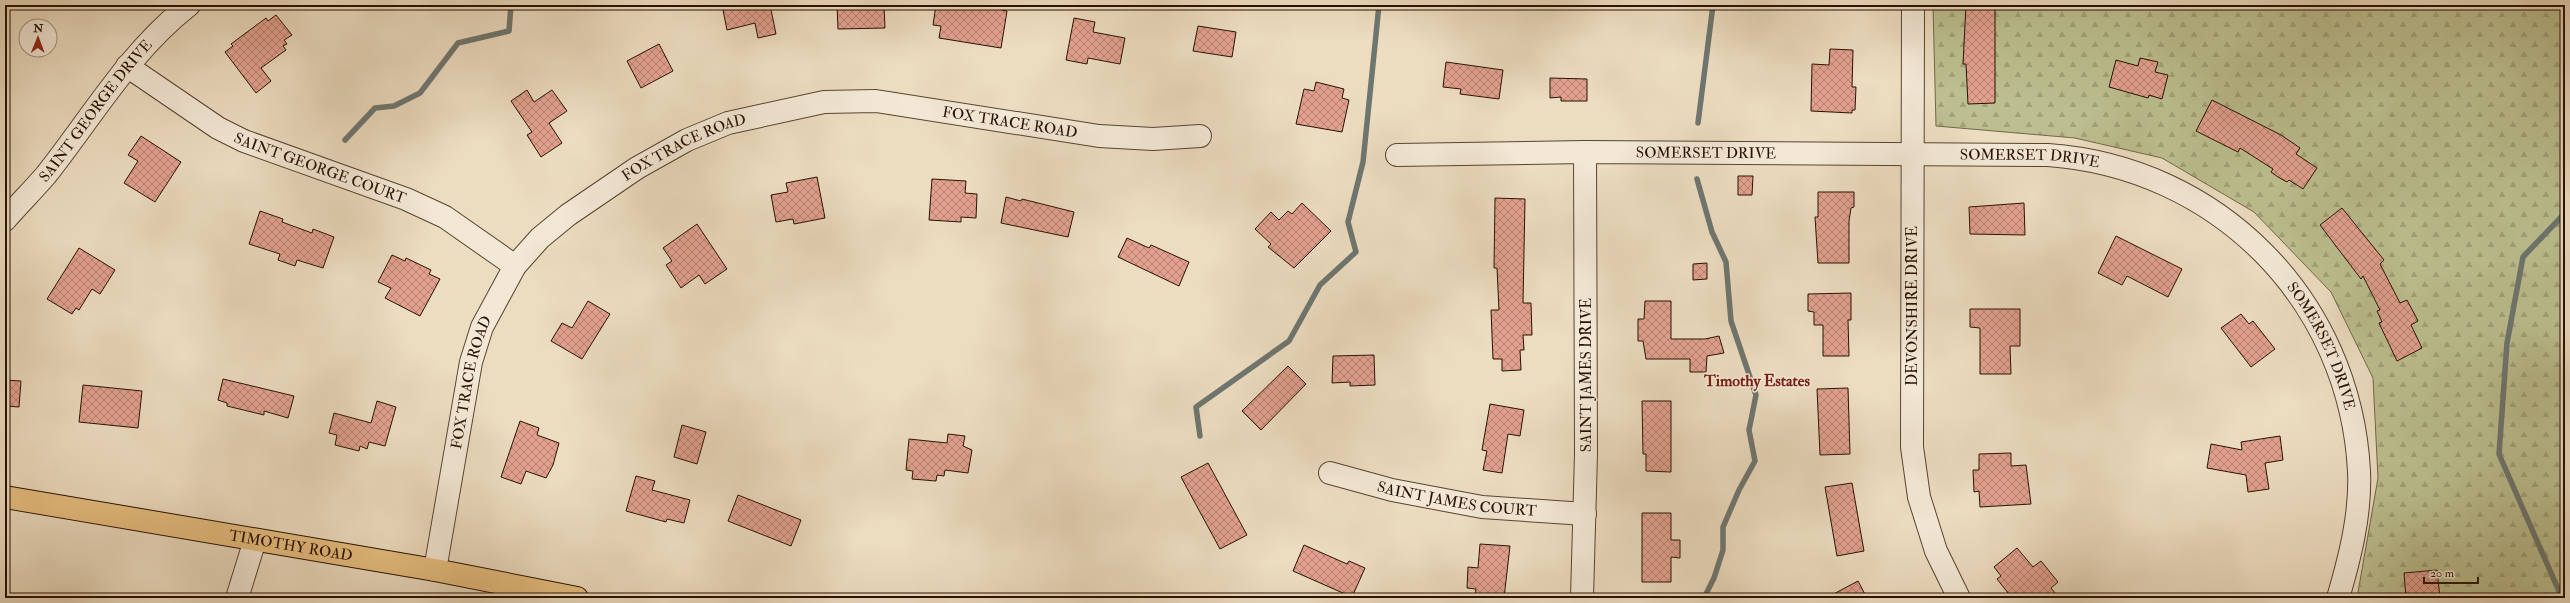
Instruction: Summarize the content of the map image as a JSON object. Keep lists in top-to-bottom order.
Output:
{
  "streets": {
    "main road": ["TIMOTHY ROAD"],
    "street": [
      "SAINT GEORGE DRIVE",
      "FOX TRACE ROAD",
      "SOMERSET DRIVE",
      "SAINT GEORGE COURT",
      "DEVONSHIRE DRIVE",
      "SAINT JAMES DRIVE",
      "SAINT JAMES COURT"
    ]
  },
  "crossings": [
    ["SAINT GEORGE DRIVE", "SAINT GEORGE COURT"],
    ["FOX TRACE ROAD", "SAINT GEORGE COURT"],
    ["FOX TRACE ROAD", "TIMOTHY ROAD"],
    ["SOMERSET DRIVE", "DEVONSHIRE DRIVE"],
    ["SOMERSET DRIVE", "SAINT JAMES DRIVE"],
    ["SAINT JAMES DRIVE", "SAINT JAMES COURT"]
  ],
  "districts": ["Timothy Estates"],
  "scale_bar": "20 m",
  "north": "top"
}
